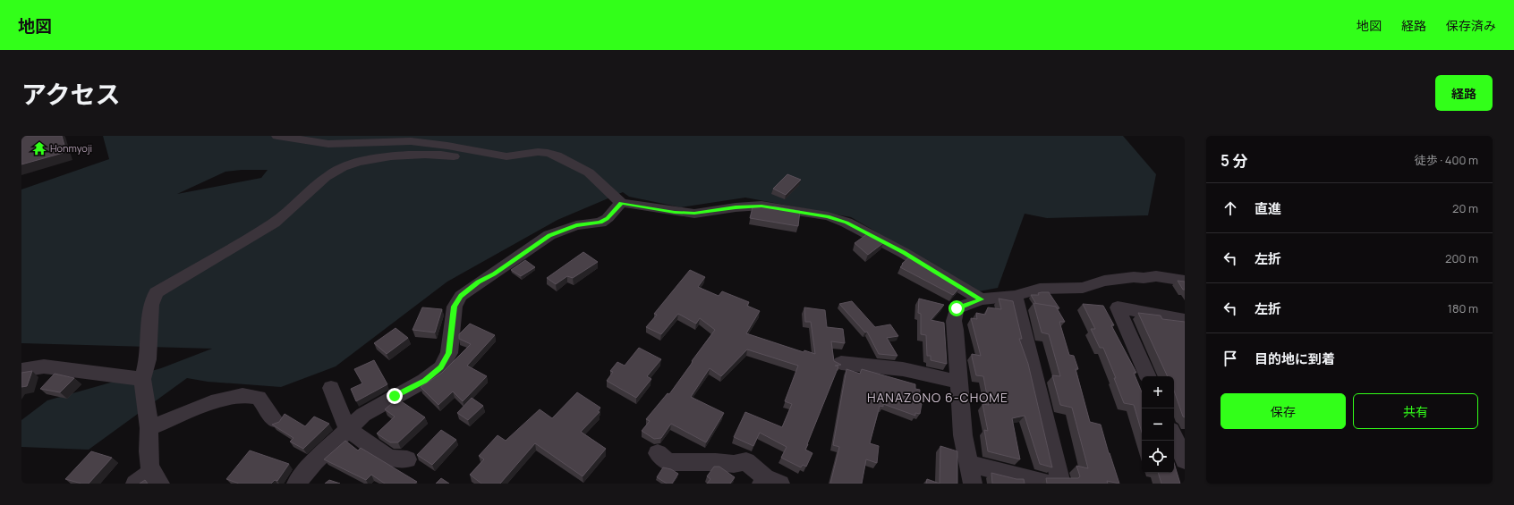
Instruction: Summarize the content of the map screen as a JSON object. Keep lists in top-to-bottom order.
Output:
{
  "districts": ["HANAZONO 6-CHOME"],
  "places": {
    "temple": ["Honmyoji"]
  },
  "page": {
    "header": "地図",
    "nav": ["地図", "経路", "保存済み"],
    "title": "アクセス",
    "buttons": [
      "経路",
      ["保存", "共有"]
    ],
    "heading": ["5 分", "徒歩 · 400 m"],
    "list": [
      ["直進", "20 m"],
      ["左折", "200 m"],
      ["左折", "180 m"],
      "目的地に到着"
    ],
    "map_buttons": ["+", "−"]
  }
}
